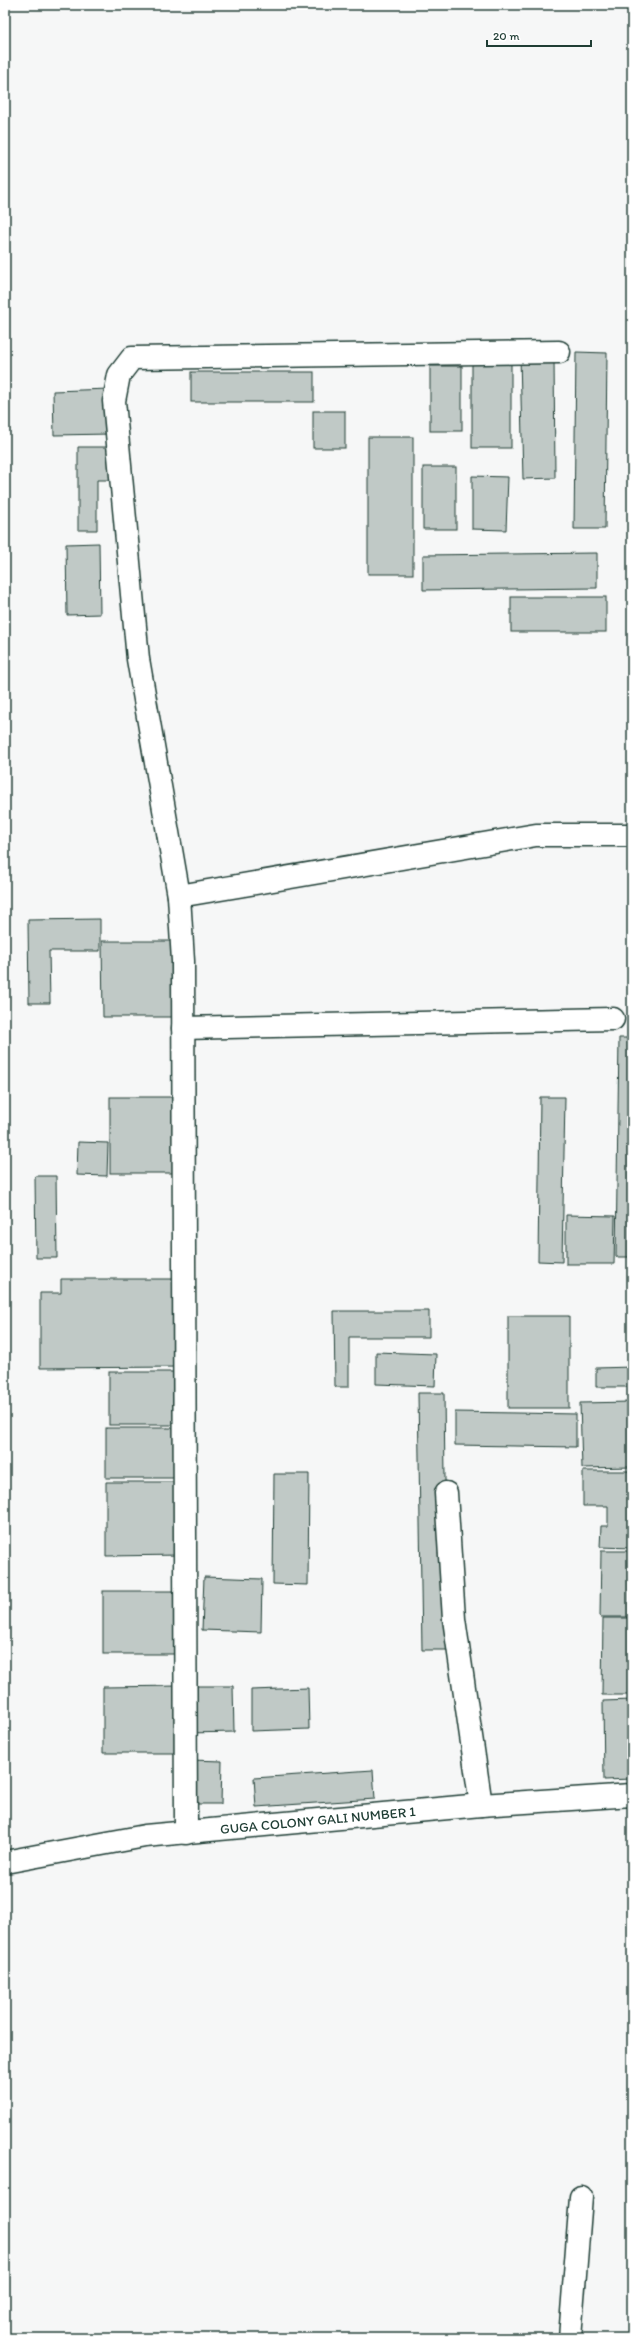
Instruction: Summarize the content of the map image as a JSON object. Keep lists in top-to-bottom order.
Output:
{
  "streets": {
    "street": ["GUGA COLONY GALI NUMBER 1"]
  },
  "scale_bar": "20 m"
}
